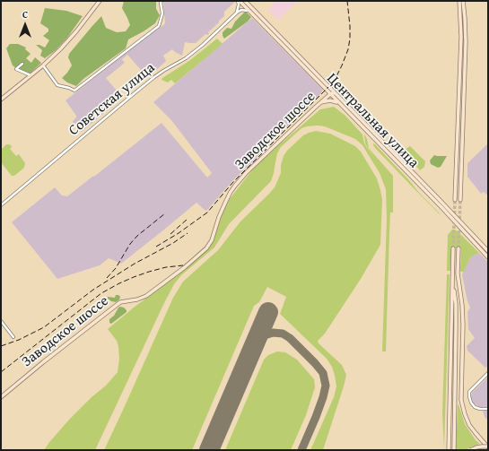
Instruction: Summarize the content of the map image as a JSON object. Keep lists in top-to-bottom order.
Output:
{
  "streets": {
    "main road": ["Центральная улица", "Заводское шоссе"],
    "street": ["Советская улица"]
  },
  "crossings": [
    ["Центральная улица", "Заводское шоссе"]
  ],
  "north": "top"
}
